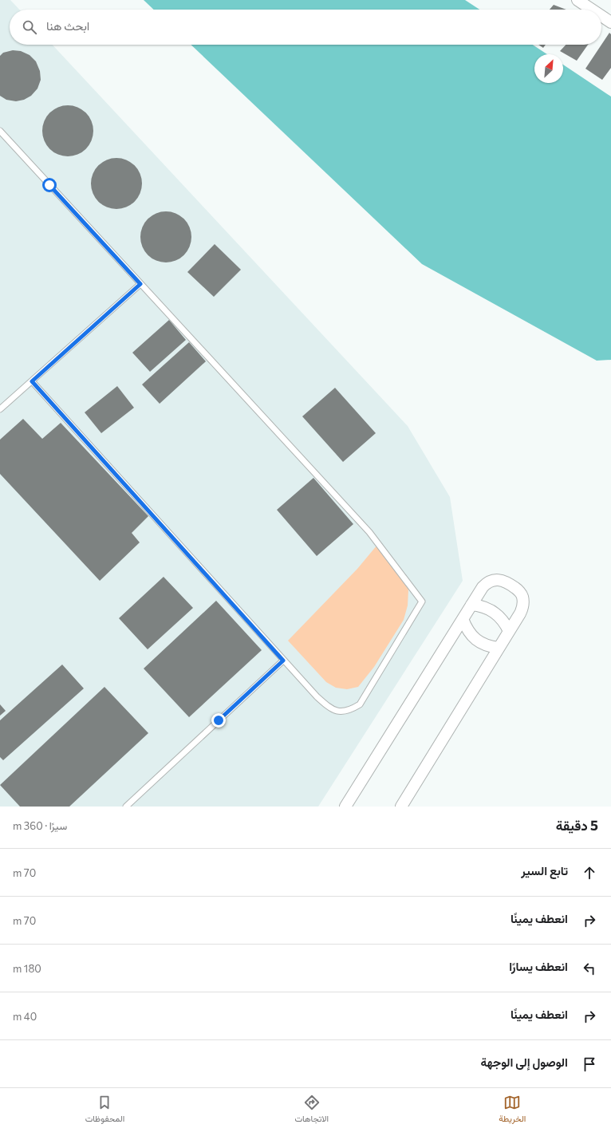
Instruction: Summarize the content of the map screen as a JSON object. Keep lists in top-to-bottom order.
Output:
{
  "north": "top right",
  "page": {
    "search": "ابحث هنا",
    "heading": ["5 دقيقة", "سيرًا · 360 m"],
    "list": [
      ["تابع السير", "70 m"],
      ["انعطف يمينًا", "70 m"],
      ["انعطف يسارًا", "180 m"],
      ["انعطف يمينًا", "40 m"],
      "الوصول إلى الوجهة"
    ],
    "nav": ["الخريطة", "الاتجاهات", "المحفوظات"]
  }
}
